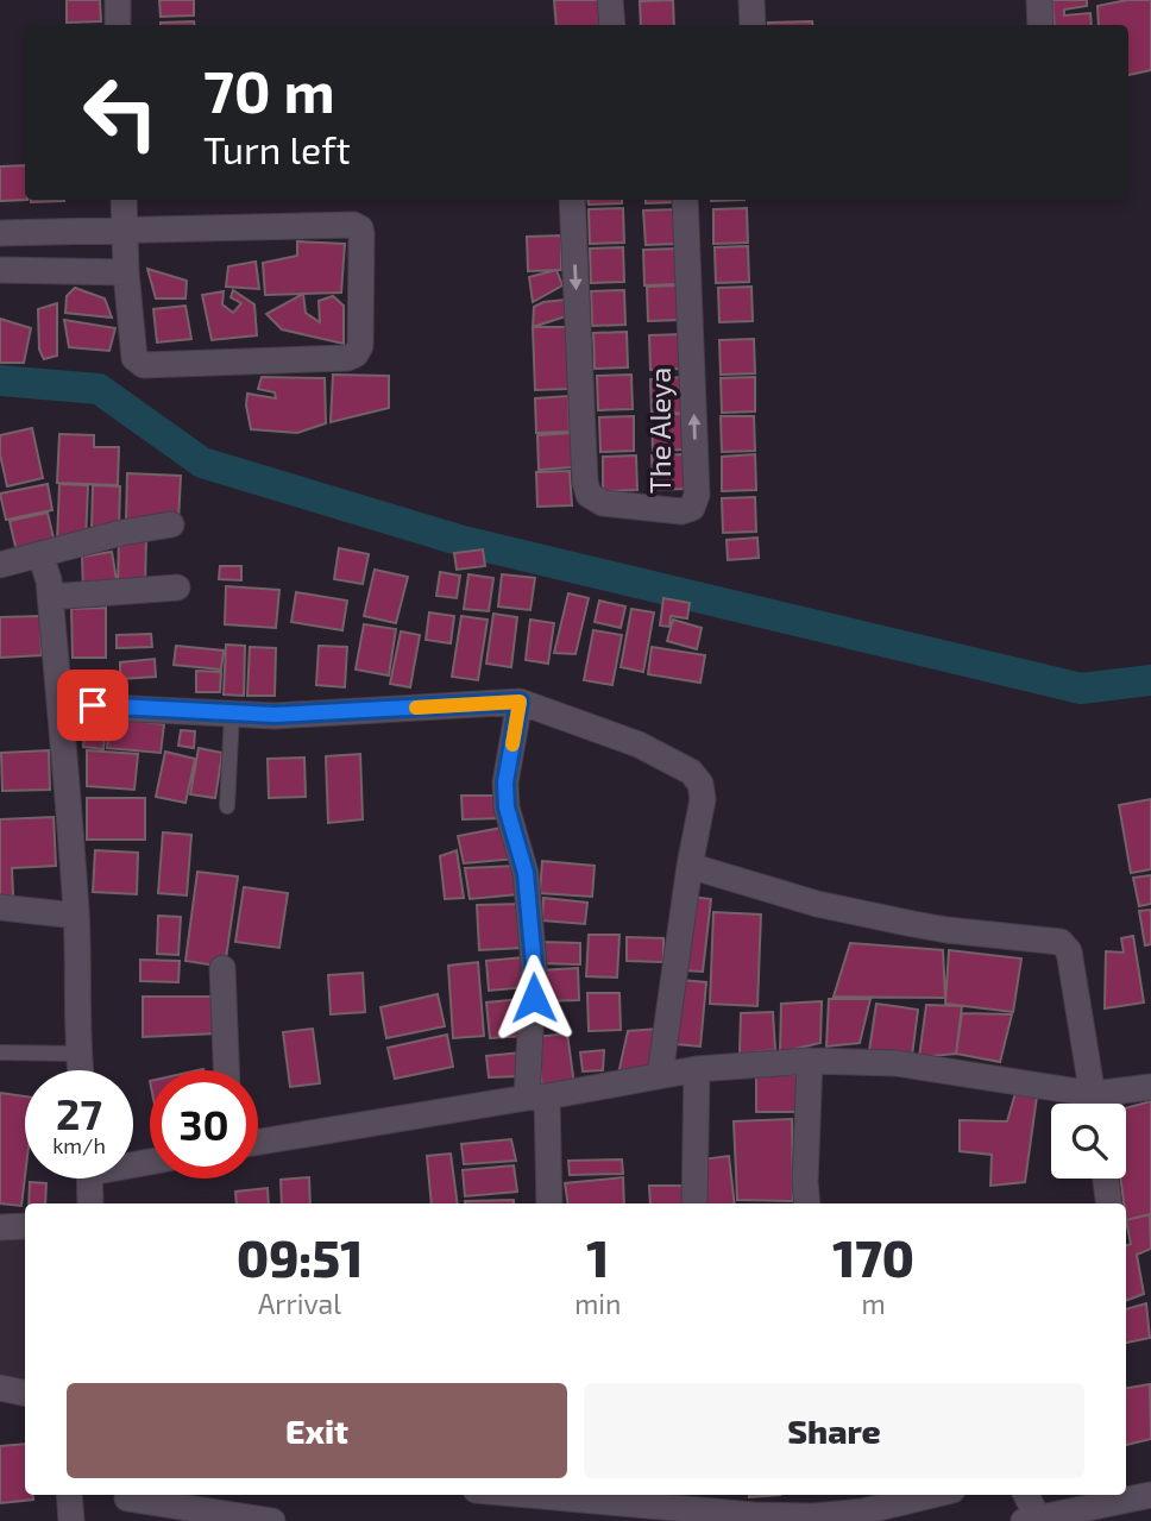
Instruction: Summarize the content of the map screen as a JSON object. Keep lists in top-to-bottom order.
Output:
{
  "streets": {
    "street": ["The Aleya"]
  },
  "page": {
    "turn": ["70 m", "Turn left"],
    "speed": "27 km/h",
    "limit": "30",
    "eta": [
      "09:51",
      "Arrival",
      "1",
      "min",
      "170",
      "m"
    ],
    "buttons": ["Exit", "Share"]
  }
}
